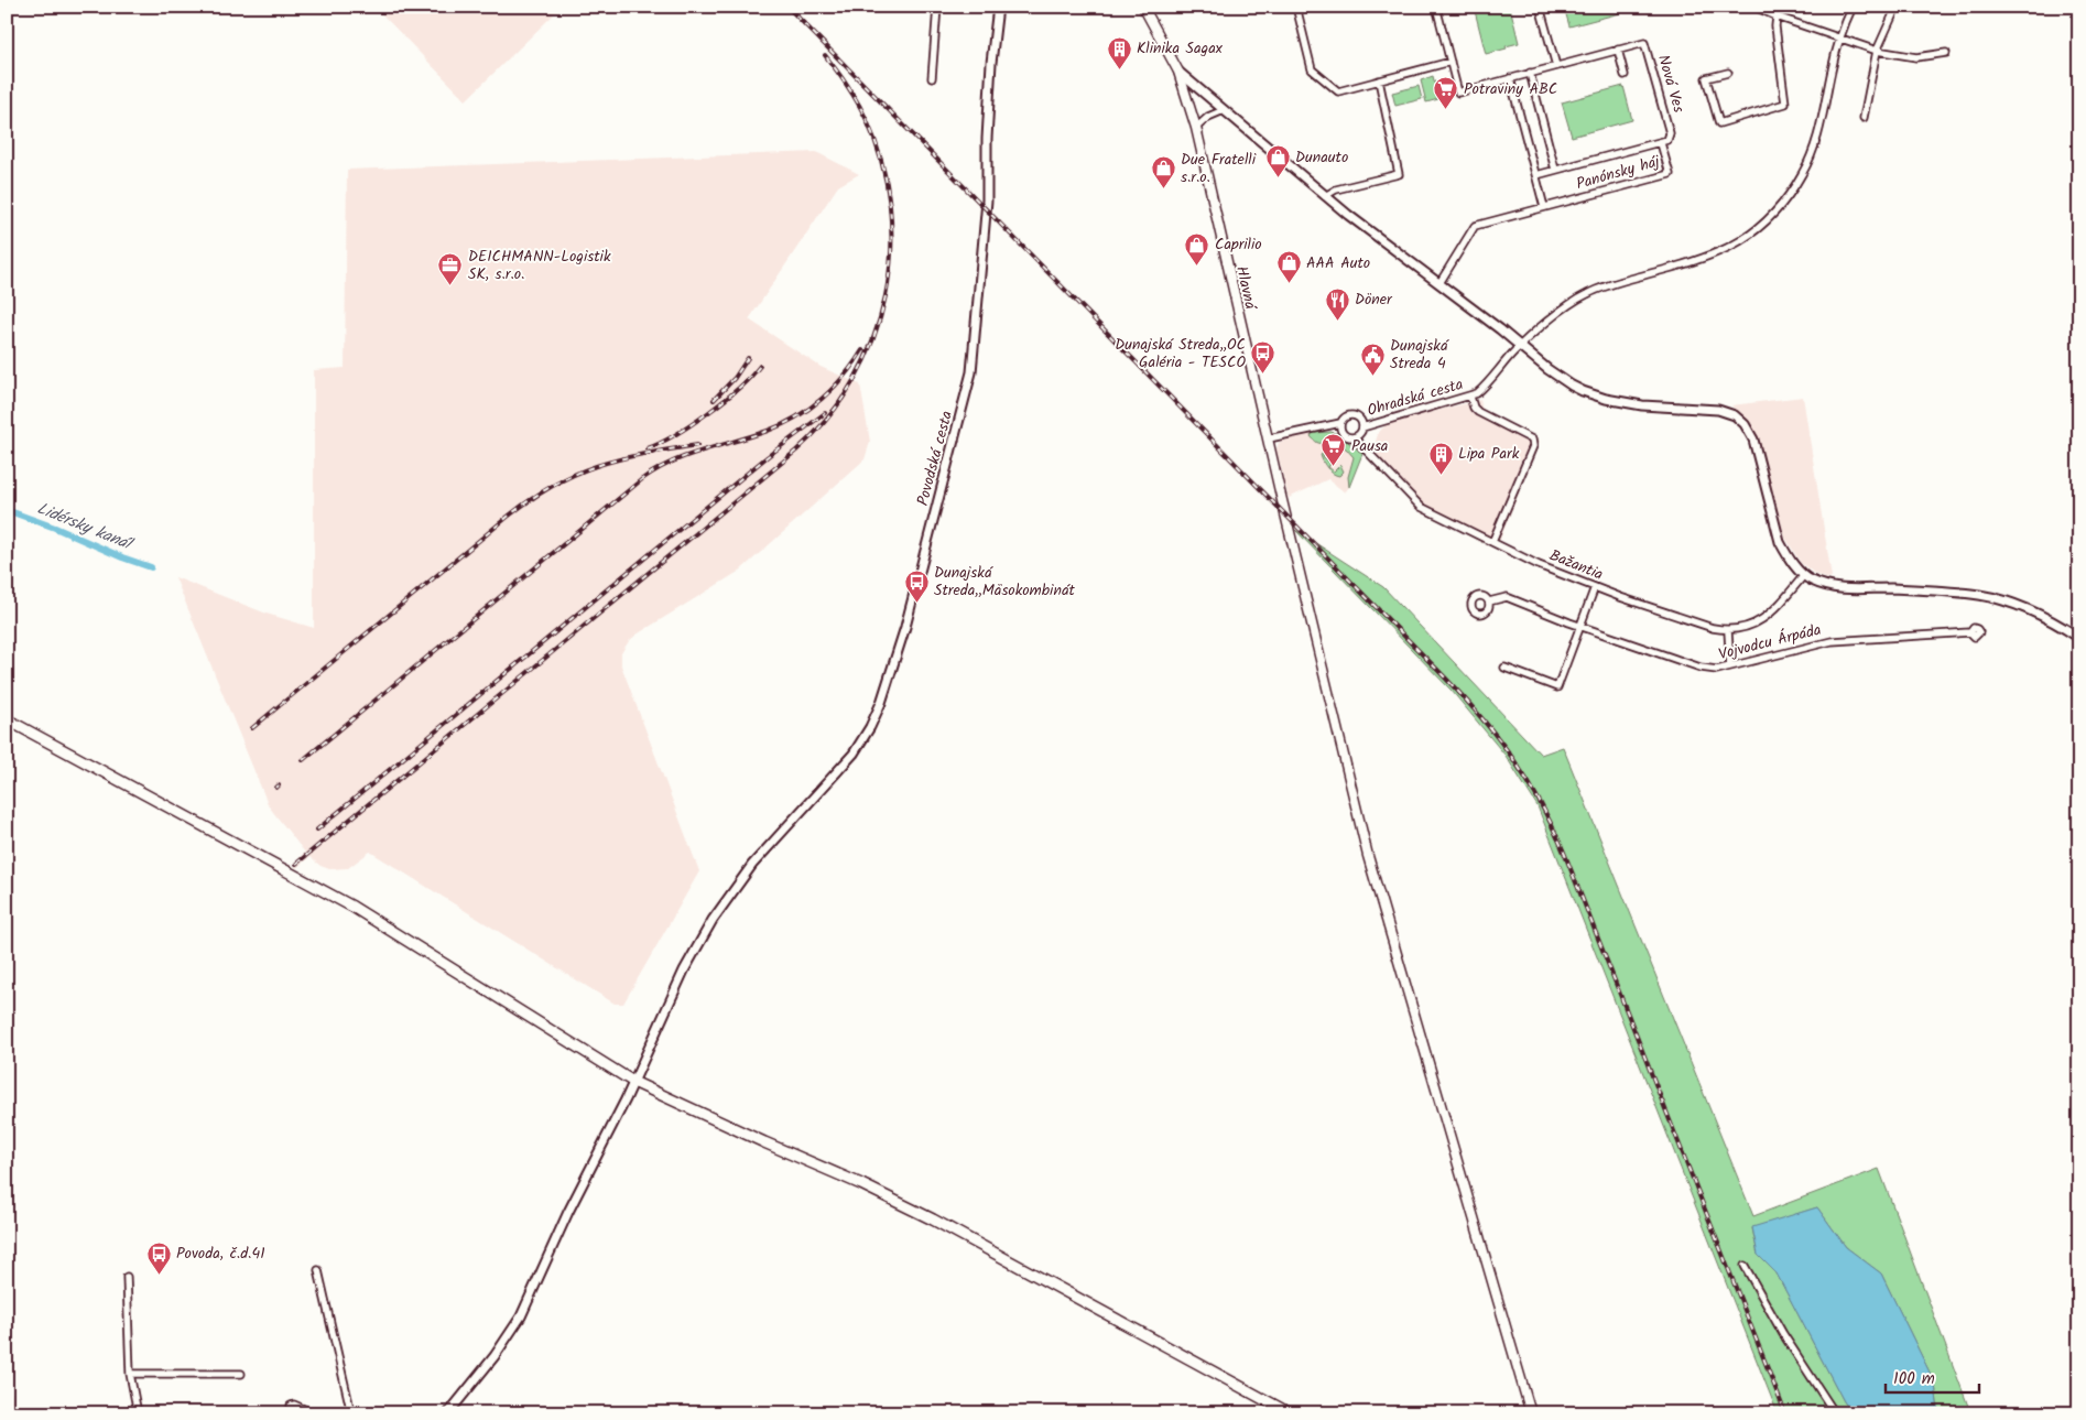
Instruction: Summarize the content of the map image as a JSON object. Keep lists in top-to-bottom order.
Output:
{
  "streets": {
    "main road": ["Hlavná"],
    "street": [
      "Nová Ves",
      "Panónsky háj",
      "Ohradská cesta",
      "Povodská cesta",
      "Bažantia",
      "Vojvodcu Árpáda"
    ]
  },
  "crossings": [
    ["Nová Ves", "Panónsky háj"],
    ["Ohradská cesta", "Bažantia"]
  ],
  "water": ["Lidérsky kanál"],
  "places": {
    "building": ["Klinika Sagax", "Lipa Park"],
    "supermarket": ["Potraviny ABC", "Pausa"],
    "shop": [
      "Dunauto",
      "Due Fratelli s.r.o.",
      "Caprilio",
      "AAA Auto"
    ],
    "office": ["DEICHMANN-Logistik SK, s.r.o."],
    "restaurant": ["Döner"],
    "bus stop": ["Dunajská Streda,,OC Galéria - TESCO", "Dunajská Streda,,Mäsokombinát", "Povoda, č.d.41"],
    "public building": ["Dunajská Streda 4"]
  },
  "scale_bar": "100 m"
}
